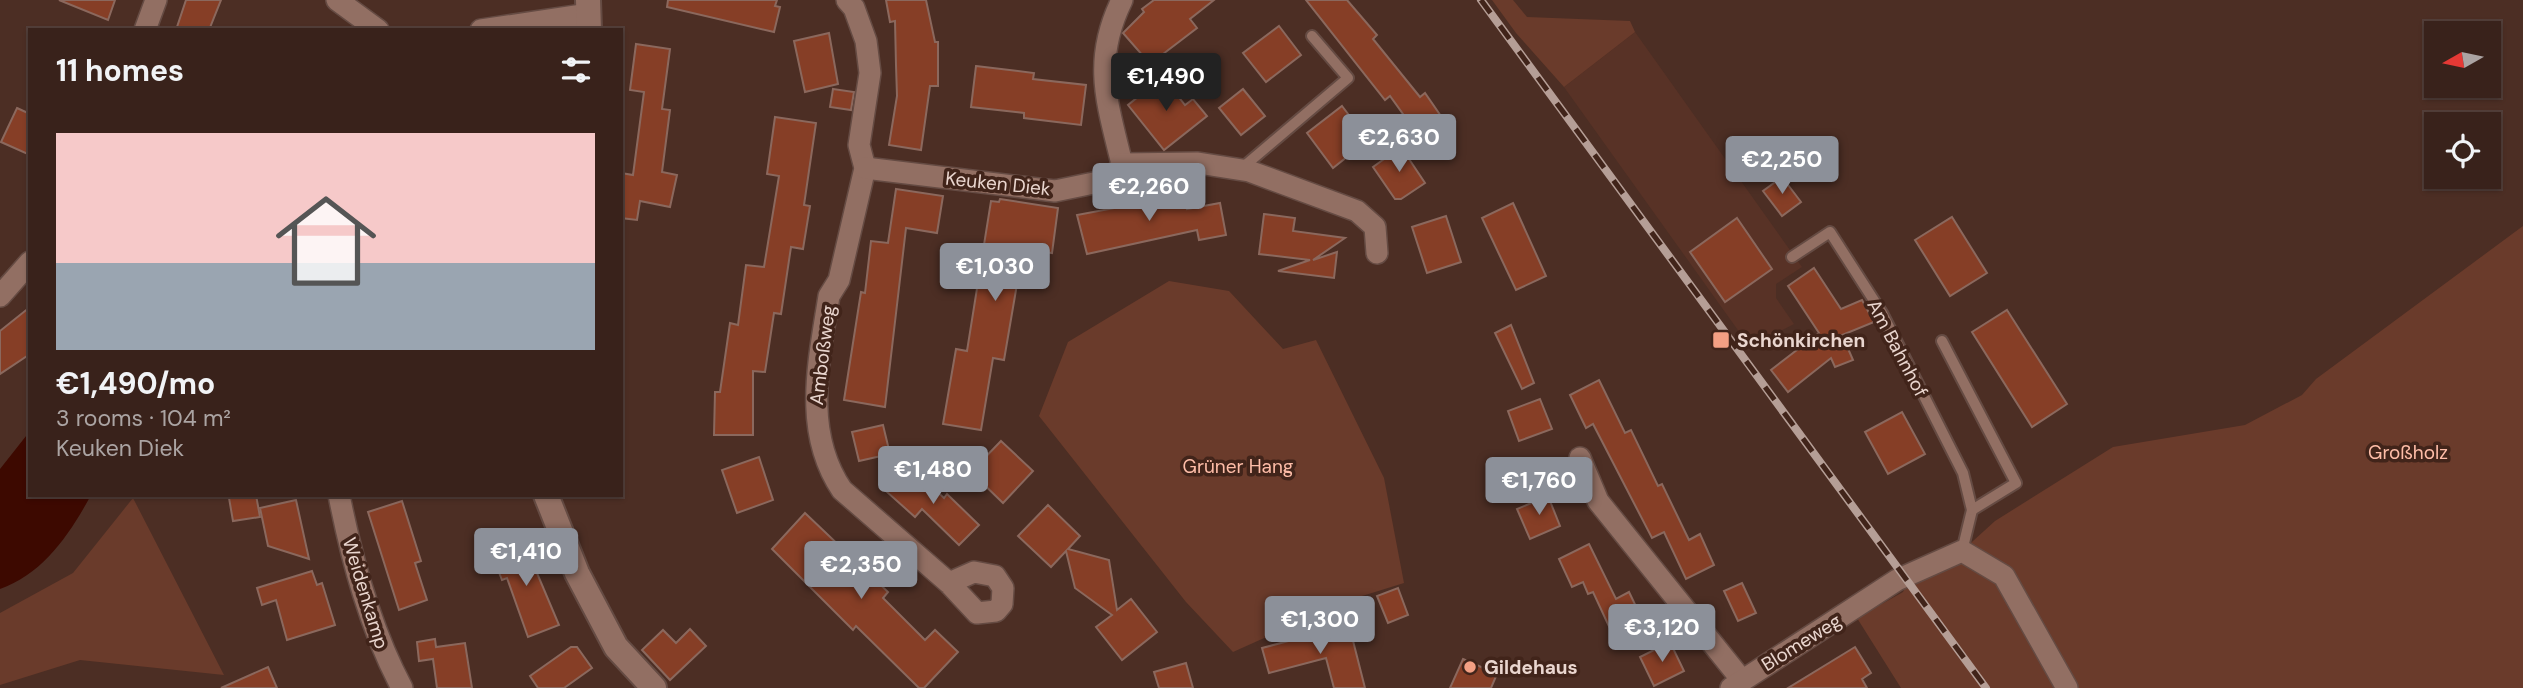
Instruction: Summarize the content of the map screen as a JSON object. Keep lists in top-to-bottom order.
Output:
{
  "streets": {
    "street": [
      "Keuken Diek",
      "Amboßweg",
      "Weidenkamp",
      "Blomeweg"
    ],
    "lane": ["Am Bahnhof"]
  },
  "crossings": [
    ["Keuken Diek", "Amboßweg"],
    ["Am Bahnhof", "Blomeweg"]
  ],
  "parks": ["Großholz", "Grüner Hang"],
  "places": {
    "transit": ["Schönkirchen"],
    "other": ["Gildehaus"]
  },
  "north": "left",
  "page": {
    "heading": "11 homes",
    "price": [
      "€1,490",
      "€2,630",
      "€2,250",
      "€2,260",
      "€1,030",
      "€1,480",
      "€1,760",
      "€1,410",
      "€2,350",
      "€1,300",
      "€3,120"
    ],
    "list": [
      {
        "name": "€1,490/mo",
        "note": "3 rooms · 104 m² · Keuken Diek"
      }
    ]
  }
}
